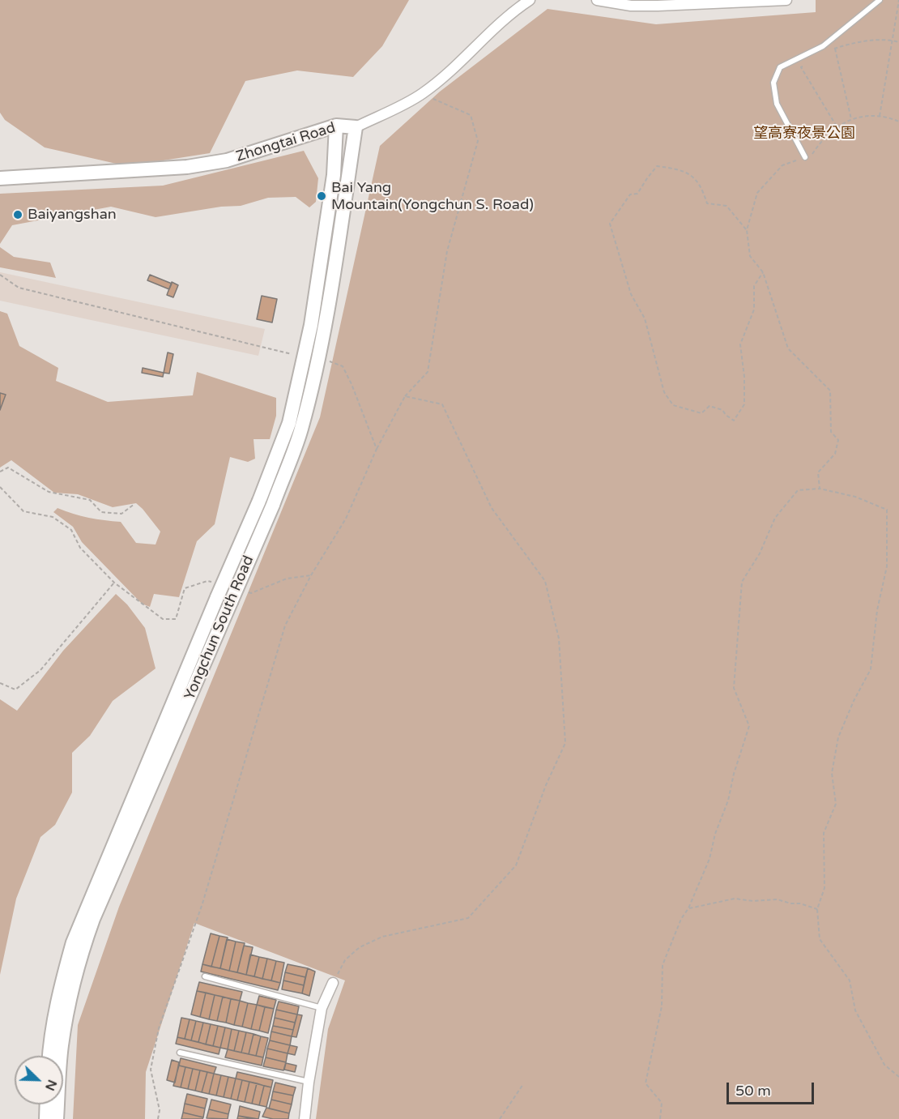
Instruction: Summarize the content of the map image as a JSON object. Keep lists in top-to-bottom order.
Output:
{
  "streets": {
    "street": ["Zhongtai Road", "Yongchun South Road"]
  },
  "crossings": [
    ["Zhongtai Road", "Yongchun South Road"]
  ],
  "parks": ["望高寮夜景公園"],
  "places": ["Bai Yang Mountain(Yongchun S. Road)", "Baiyangshan"],
  "scale_bar": "50 m",
  "north": "bottom right"
}
